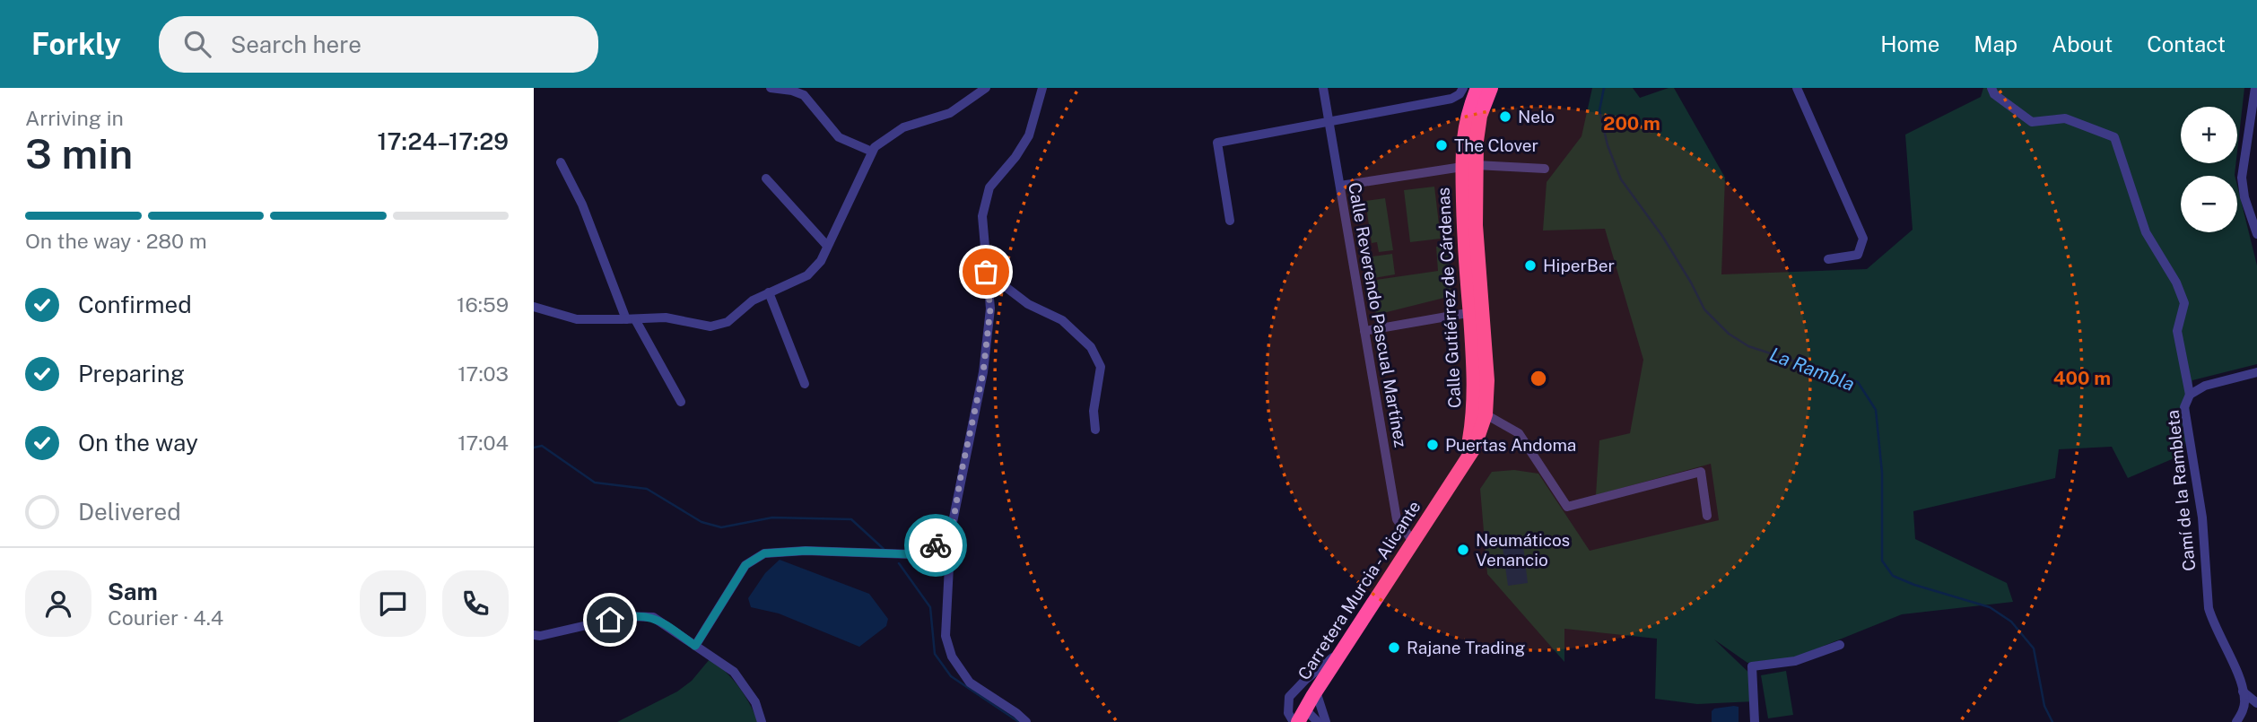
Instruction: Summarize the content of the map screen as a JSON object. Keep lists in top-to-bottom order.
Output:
{
  "streets": {
    "highway": ["Calle Gutiérrez de Cárdenas", "Carretera Murcia - Alicante"],
    "street": ["Calle Reverendo Pascual Martínez", "Camí de la Rambleta"]
  },
  "crossings": [
    ["Calle Gutiérrez de Cárdenas", "Carretera Murcia - Alicante"],
    ["Calle Reverendo Pascual Martínez", "Carretera Murcia - Alicante"]
  ],
  "water": ["La Rambla"],
  "places": [
    "Nelo",
    "The Clover",
    "HiperBer",
    "Puertas Andoma",
    "Neumáticos Venancio",
    "Rajane Trading"
  ],
  "page": {
    "header": "Forkly",
    "search": "Search here",
    "nav": [
      "Home",
      "Map",
      "About",
      "Contact"
    ],
    "heading": ["3 min", "Arriving in", "17:24–17:29"],
    "panel": ["Sam", "Courier · 4.4"],
    "map_buttons": ["+", "−"],
    "bar": "On the way · 280 m",
    "list": [
      ["Confirmed", "16:59"],
      ["Preparing", "17:03"],
      ["On the way", "17:04"],
      "Delivered"
    ]
  },
  "rings": ["200 m", "400 m"]
}
